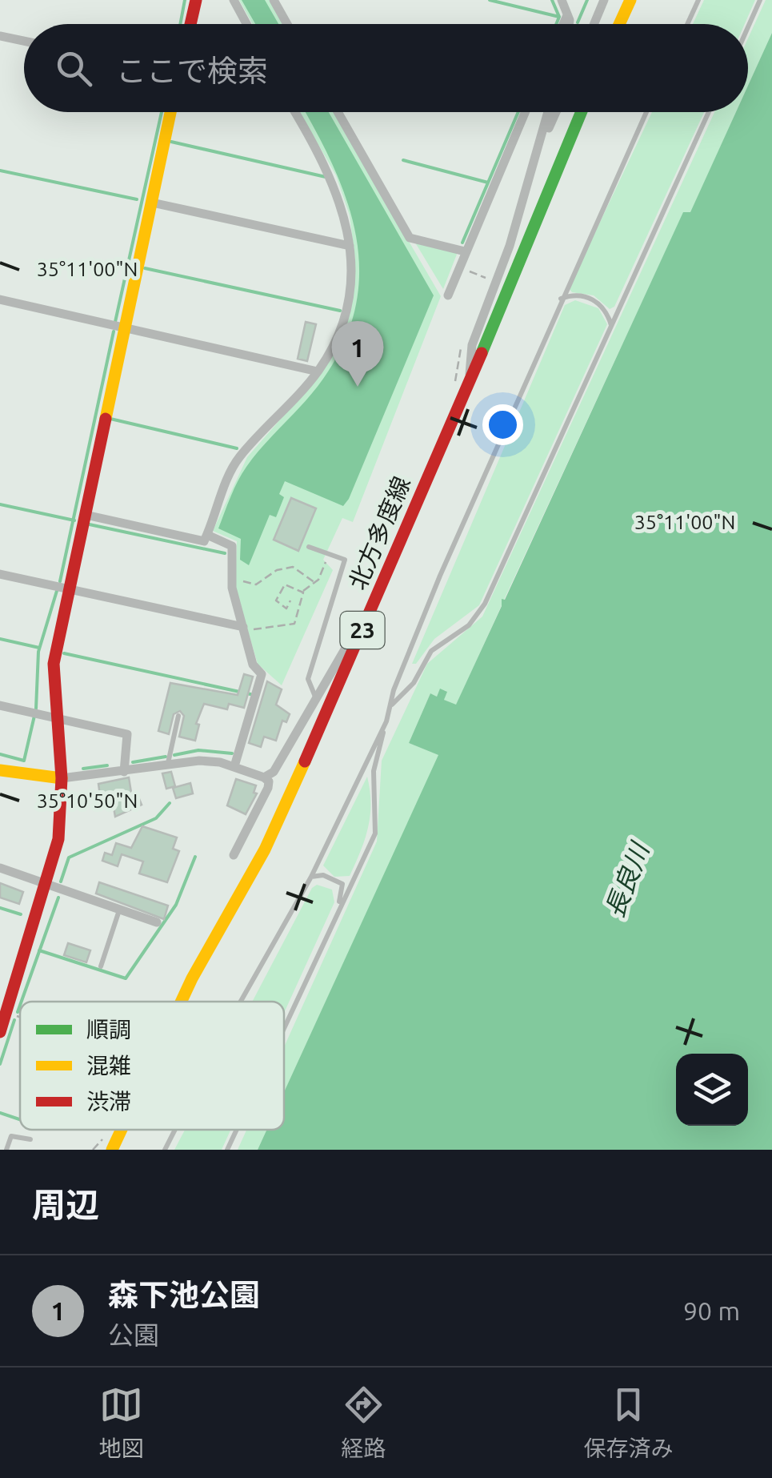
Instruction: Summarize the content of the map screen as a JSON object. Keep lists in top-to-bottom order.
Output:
{
  "streets": {
    "main road": ["北方多度線", "23"]
  },
  "water": ["長良川"],
  "legend": ["順調", "混雑", "渋滞"],
  "page": {
    "search": "ここで検索",
    "pins": "1",
    "heading": "周辺",
    "list": [
      {
        "mark": "1",
        "name": "森下池公園",
        "note": "公園",
        "value": "90 m"
      }
    ],
    "nav": ["地図", "経路", "保存済み"]
  },
  "coordinates": ["35°11'00\"N", "35°10'50\"N"]
}
